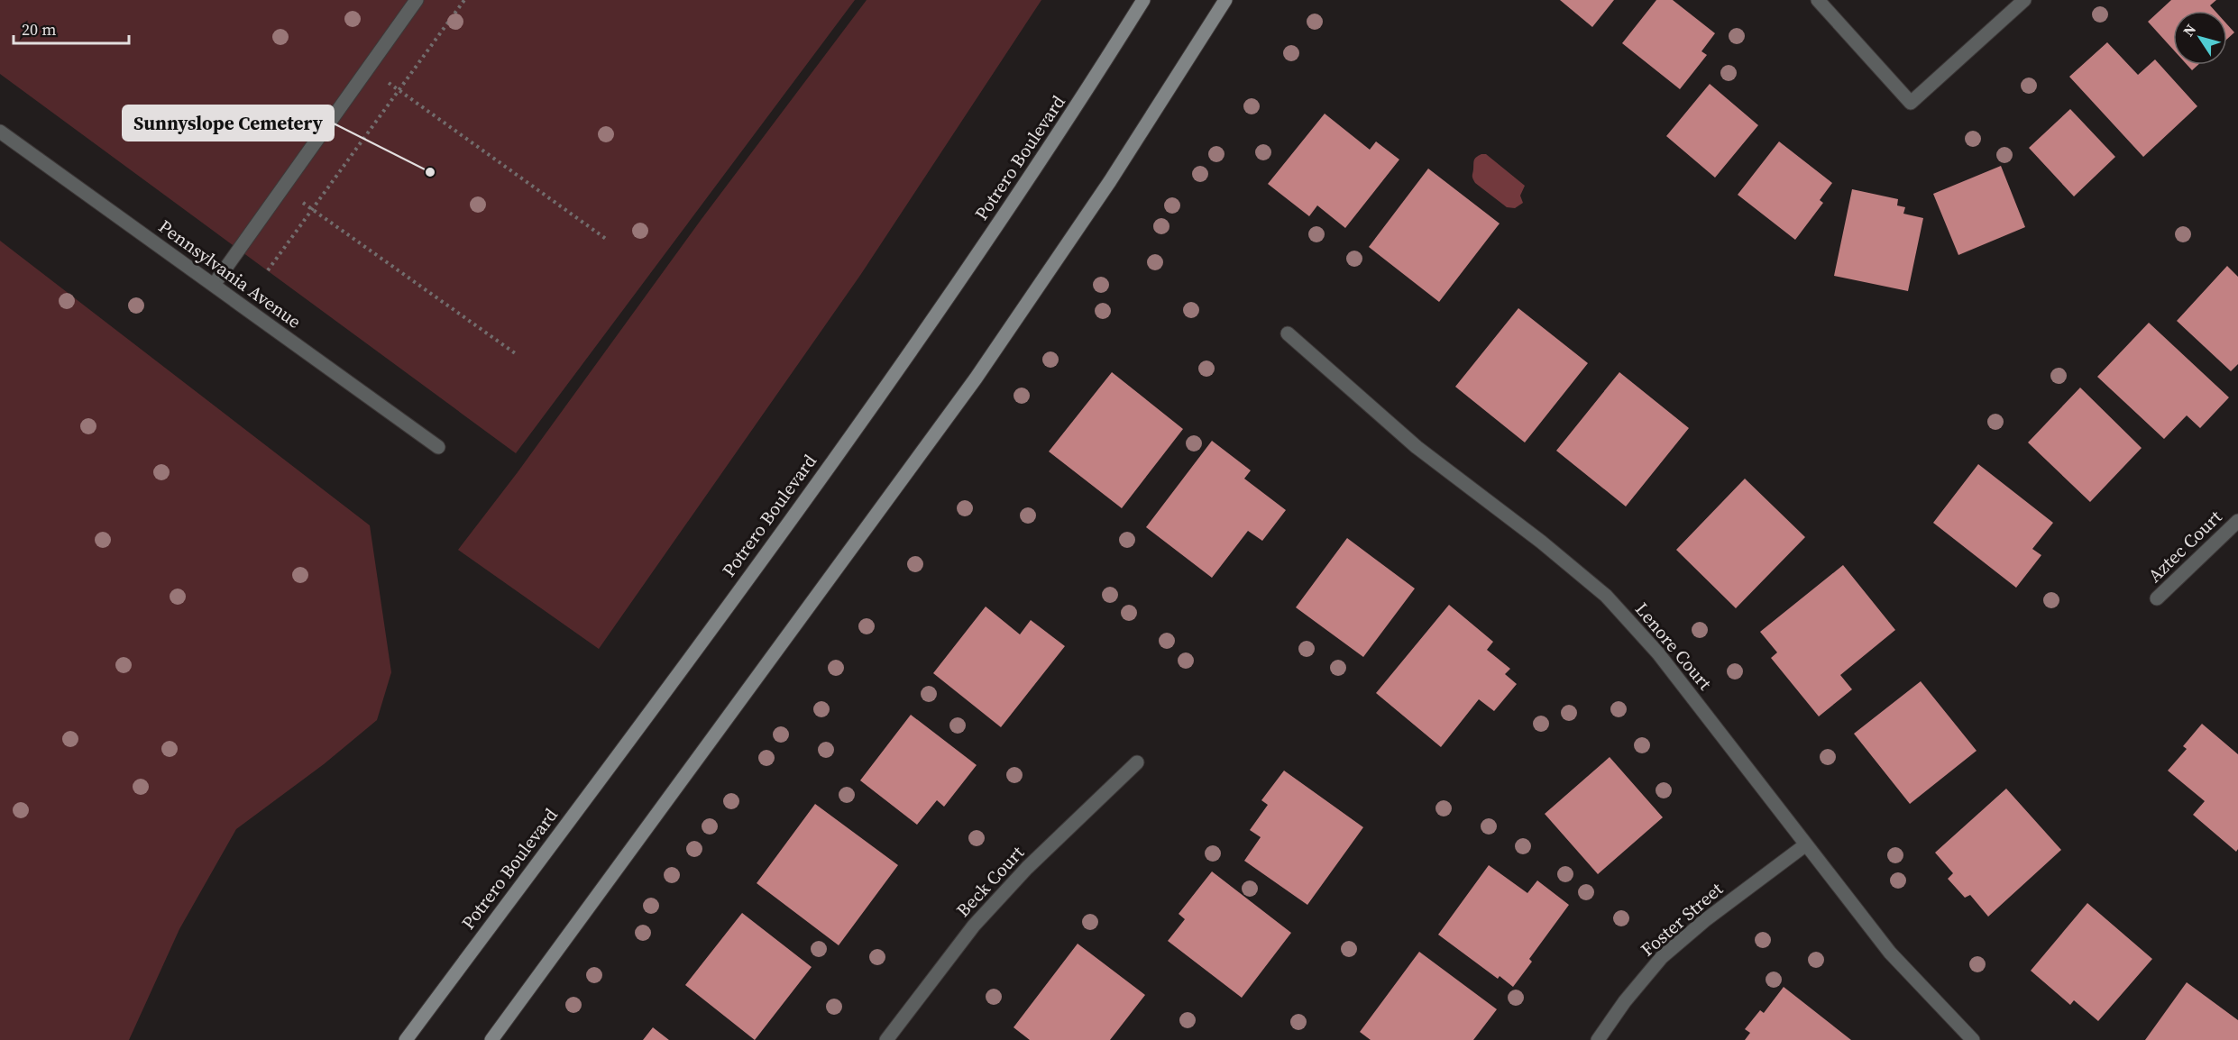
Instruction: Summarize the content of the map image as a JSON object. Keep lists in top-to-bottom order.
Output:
{
  "streets": {
    "street": [
      "Potrero Boulevard",
      "Pennsylvania Avenue",
      "Aztec Court",
      "Lenore Court",
      "Beck Court",
      "Foster Street"
    ]
  },
  "crossings": [
    ["Lenore Court", "Foster Street"]
  ],
  "places": ["Sunnyslope Cemetery"],
  "scale_bar": "20 m",
  "north": "top left"
}
